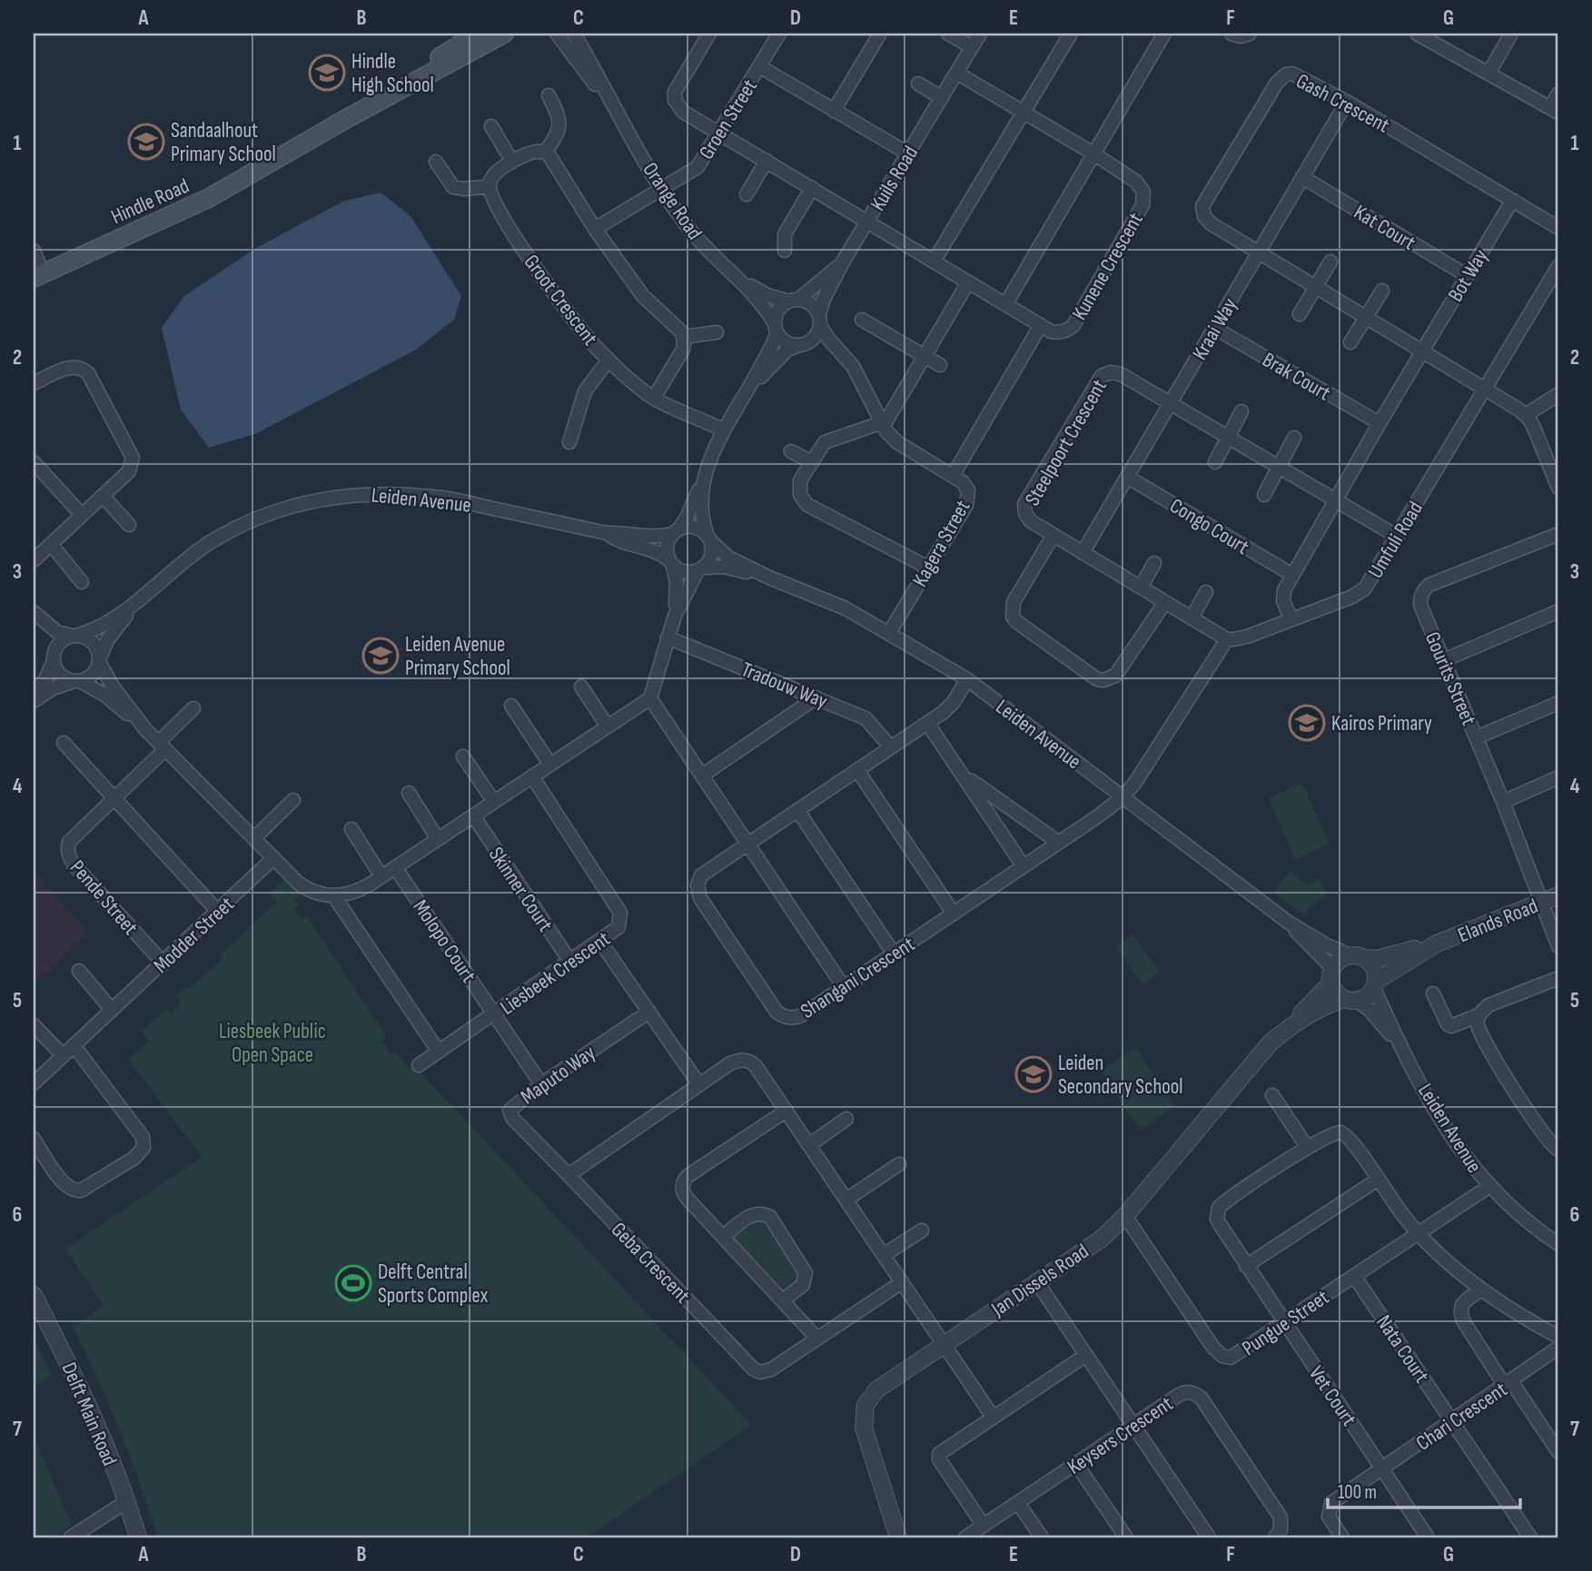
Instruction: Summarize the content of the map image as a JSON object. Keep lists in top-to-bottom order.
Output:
{
  "streets": {
    "main road": ["Hindle Road"],
    "street": [
      "Gash Crescent",
      "Groen Street",
      "Kuils Road",
      "Orange Road",
      "Kat Court",
      "Kunene Crescent",
      "Bot Way",
      "Groot Crescent",
      "Kraai Way",
      "Brak Court",
      "Steelpoort Crescent",
      "Leiden Avenue",
      "Congo Court",
      "Umfuli Road",
      "Kagera Street",
      "Gourits Street",
      "Tradouw Way",
      "Skinner Court",
      "Pende Street",
      "Elands Road",
      "Modder Street",
      "Molopo Court",
      "Liesbeek Crescent",
      "Shangani Crescent",
      "Maputo Way",
      "Geba Crescent",
      "Jan Dissels Road",
      "Pungue Street",
      "Nata Court",
      "Vet Court",
      "Delft Main Road",
      "Chari Crescent",
      "Keysers Crescent"
    ]
  },
  "crossings": [
    ["Gash Crescent", "Bot Way"],
    ["Gash Crescent", "Kraai Way"],
    ["Gash Crescent", "Umfuli Road"],
    ["Groen Street", "Orange Road"],
    ["Groen Street", "Kunene Crescent"],
    ["Kuils Road", "Orange Road"],
    ["Kuils Road", "Kunene Crescent"],
    ["Kuils Road", "Kagera Street"],
    ["Orange Road", "Kagera Street"],
    ["Kat Court", "Bot Way"],
    ["Kat Court", "Kraai Way"],
    ["Bot Way", "Brak Court"],
    ["Bot Way", "Steelpoort Crescent"],
    ["Bot Way", "Congo Court"],
    ["Bot Way", "Umfuli Road"],
    ["Kraai Way", "Brak Court"],
    ["Kraai Way", "Steelpoort Crescent"],
    ["Kraai Way", "Congo Court"],
    ["Steelpoort Crescent", "Umfuli Road"],
    ["Leiden Avenue", "Kagera Street"],
    ["Leiden Avenue", "Elands Road"],
    ["Leiden Avenue", "Shangani Crescent"],
    ["Leiden Avenue", "Jan Dissels Road"],
    ["Leiden Avenue", "Pungue Street"],
    ["Gourits Street", "Elands Road"],
    ["Tradouw Way", "Shangani Crescent"],
    ["Skinner Court", "Liesbeek Crescent"],
    ["Pende Street", "Modder Street"],
    ["Elands Road", "Jan Dissels Road"],
    ["Molopo Court", "Liesbeek Crescent"],
    ["Molopo Court", "Maputo Way"],
    ["Maputo Way", "Geba Crescent"],
    ["Jan Dissels Road", "Pungue Street"],
    ["Pungue Street", "Nata Court"],
    ["Pungue Street", "Vet Court"],
    ["Nata Court", "Chari Crescent"],
    ["Vet Court", "Chari Crescent"]
  ],
  "parks": ["Liesbeek Public Open Space"],
  "places": {
    "school or university": [
      "Hindle High School",
      "Sandaalhout Primary School",
      "Leiden Avenue Primary School",
      "Kairos Primary",
      "Leiden Secondary School"
    ],
    "sports": ["Delft Central Sports Complex"]
  },
  "scale_bar": "100 m",
  "grid": {
    "columns": [
      "A",
      "B",
      "C",
      "D",
      "E",
      "F",
      "G"
    ],
    "rows": [
      "1",
      "2",
      "3",
      "4",
      "5",
      "6",
      "7"
    ]
  }
}
